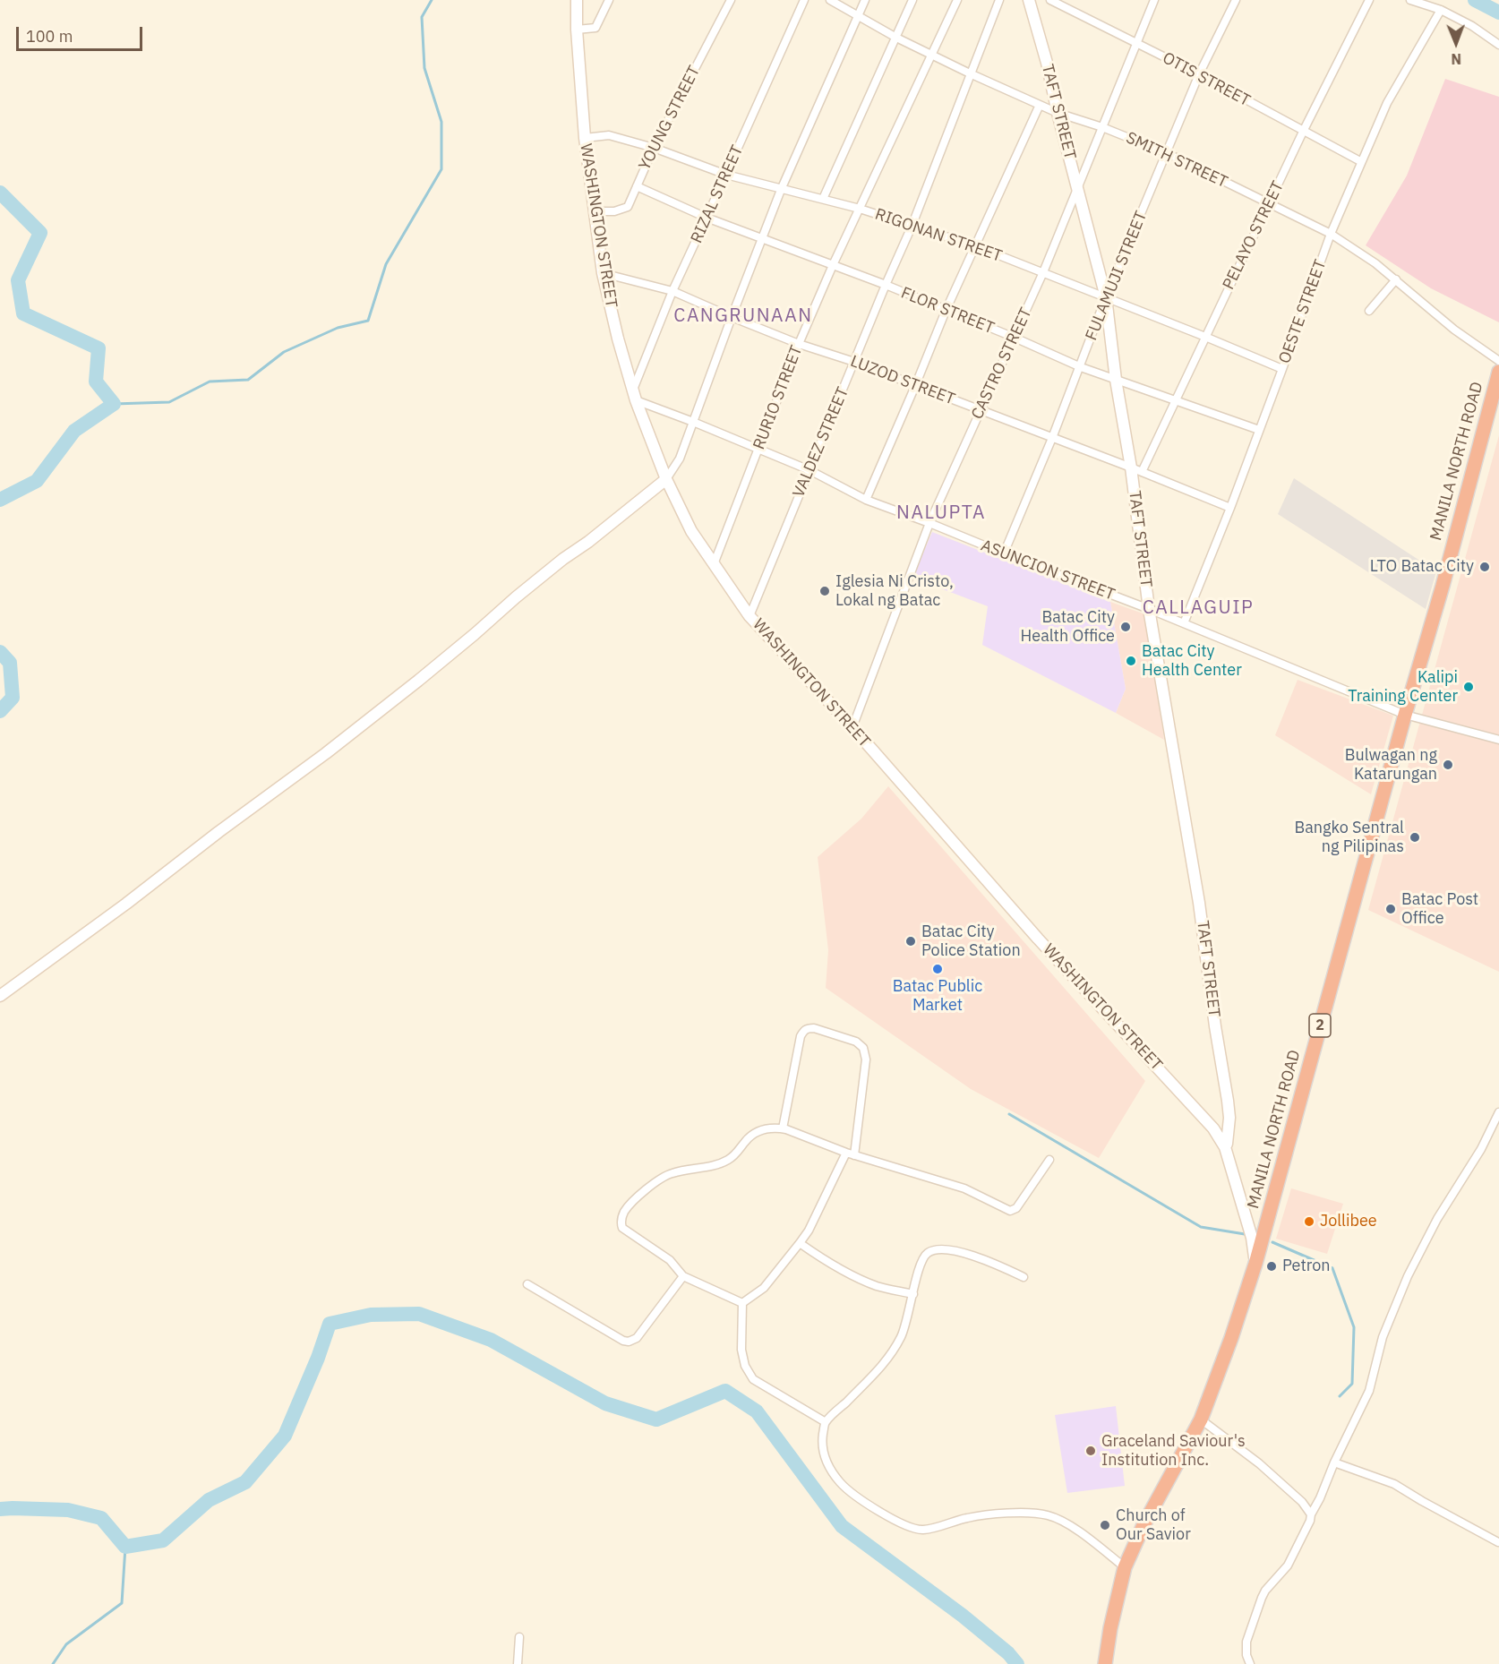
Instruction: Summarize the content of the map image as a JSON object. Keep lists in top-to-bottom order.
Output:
{
  "streets": {
    "highway": ["MANILA NORTH ROAD", "2"],
    "street": [
      "OTIS STREET",
      "TAFT STREET",
      "YOUNG STREET",
      "SMITH STREET",
      "RIZAL STREET",
      "WASHINGTON STREET",
      "RIGONAN STREET",
      "PELAYO STREET",
      "FULAMUJI STREET",
      "FLOR STREET",
      "OESTE STREET",
      "CASTRO STREET",
      "LUZOD STREET",
      "RURIO STREET",
      "VALDEZ STREET",
      "ASUNCION STREET"
    ]
  },
  "crossings": [
    ["OTIS STREET", "PELAYO STREET"],
    ["OTIS STREET", "FULAMUJI STREET"],
    ["OTIS STREET", "OESTE STREET"],
    ["OTIS STREET", "CASTRO STREET"],
    ["TAFT STREET", "SMITH STREET"],
    ["TAFT STREET", "WASHINGTON STREET"],
    ["TAFT STREET", "RIGONAN STREET"],
    ["TAFT STREET", "FULAMUJI STREET"],
    ["TAFT STREET", "FLOR STREET"],
    ["TAFT STREET", "CASTRO STREET"],
    ["TAFT STREET", "LUZOD STREET"],
    ["TAFT STREET", "ASUNCION STREET"],
    ["YOUNG STREET", "WASHINGTON STREET"],
    ["YOUNG STREET", "RIGONAN STREET"],
    ["YOUNG STREET", "FLOR STREET"],
    ["SMITH STREET", "PELAYO STREET"],
    ["SMITH STREET", "FULAMUJI STREET"],
    ["SMITH STREET", "OESTE STREET"],
    ["SMITH STREET", "CASTRO STREET"],
    ["SMITH STREET", "RURIO STREET"],
    ["SMITH STREET", "VALDEZ STREET"],
    ["RIZAL STREET", "WASHINGTON STREET"],
    ["RIZAL STREET", "RIGONAN STREET"],
    ["RIZAL STREET", "FLOR STREET"],
    ["RIZAL STREET", "LUZOD STREET"],
    ["RIZAL STREET", "ASUNCION STREET"],
    ["WASHINGTON STREET", "RIGONAN STREET"],
    ["WASHINGTON STREET", "CASTRO STREET"],
    ["WASHINGTON STREET", "LUZOD STREET"],
    ["WASHINGTON STREET", "RURIO STREET"],
    ["WASHINGTON STREET", "VALDEZ STREET"],
    ["WASHINGTON STREET", "MANILA NORTH ROAD"],
    ["WASHINGTON STREET", "ASUNCION STREET"],
    ["RIGONAN STREET", "PELAYO STREET"],
    ["RIGONAN STREET", "FULAMUJI STREET"],
    ["RIGONAN STREET", "OESTE STREET"],
    ["RIGONAN STREET", "CASTRO STREET"],
    ["RIGONAN STREET", "RURIO STREET"],
    ["RIGONAN STREET", "VALDEZ STREET"],
    ["PELAYO STREET", "FLOR STREET"],
    ["PELAYO STREET", "LUZOD STREET"],
    ["FULAMUJI STREET", "FLOR STREET"],
    ["FULAMUJI STREET", "LUZOD STREET"],
    ["FULAMUJI STREET", "ASUNCION STREET"],
    ["FLOR STREET", "OESTE STREET"],
    ["FLOR STREET", "CASTRO STREET"],
    ["FLOR STREET", "RURIO STREET"],
    ["FLOR STREET", "VALDEZ STREET"],
    ["OESTE STREET", "LUZOD STREET"],
    ["OESTE STREET", "ASUNCION STREET"],
    ["CASTRO STREET", "LUZOD STREET"],
    ["CASTRO STREET", "ASUNCION STREET"],
    ["LUZOD STREET", "RURIO STREET"],
    ["LUZOD STREET", "VALDEZ STREET"],
    ["RURIO STREET", "ASUNCION STREET"],
    ["VALDEZ STREET", "ASUNCION STREET"],
    ["MANILA NORTH ROAD", "ASUNCION STREET"]
  ],
  "districts": ["CANGRUNAAN", "NALUPTA", "CALLAGUIP"],
  "places": [
    "LTO Batac City",
    "Iglesia Ni Cristo, Lokal ng Batac",
    "Batac City Health Office",
    "Batac City Health Center",
    "Kalipi Training Center",
    "Bulwagan ng Katarungan",
    "Bangko Sentral ng Pilipinas",
    "Batac Post Office",
    "Batac City Police Station",
    "Batac Public Market",
    "Jollibee",
    "Petron",
    "Graceland Saviour's Institution Inc.",
    "Church of Our Savior"
  ],
  "scale_bar": "100 m",
  "north": "bottom"
}
